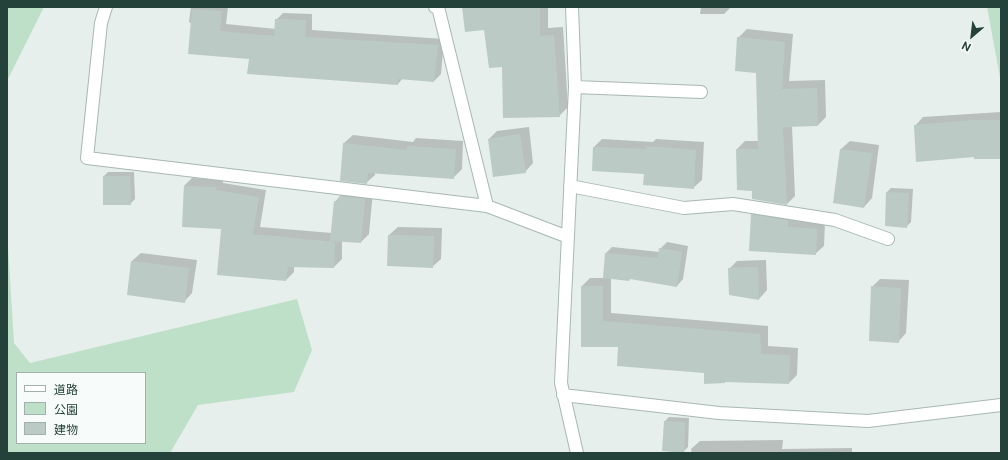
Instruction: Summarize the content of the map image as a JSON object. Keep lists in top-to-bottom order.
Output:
{
  "legend": ["道路", "公園", "建物"],
  "north": "bottom left"
}
